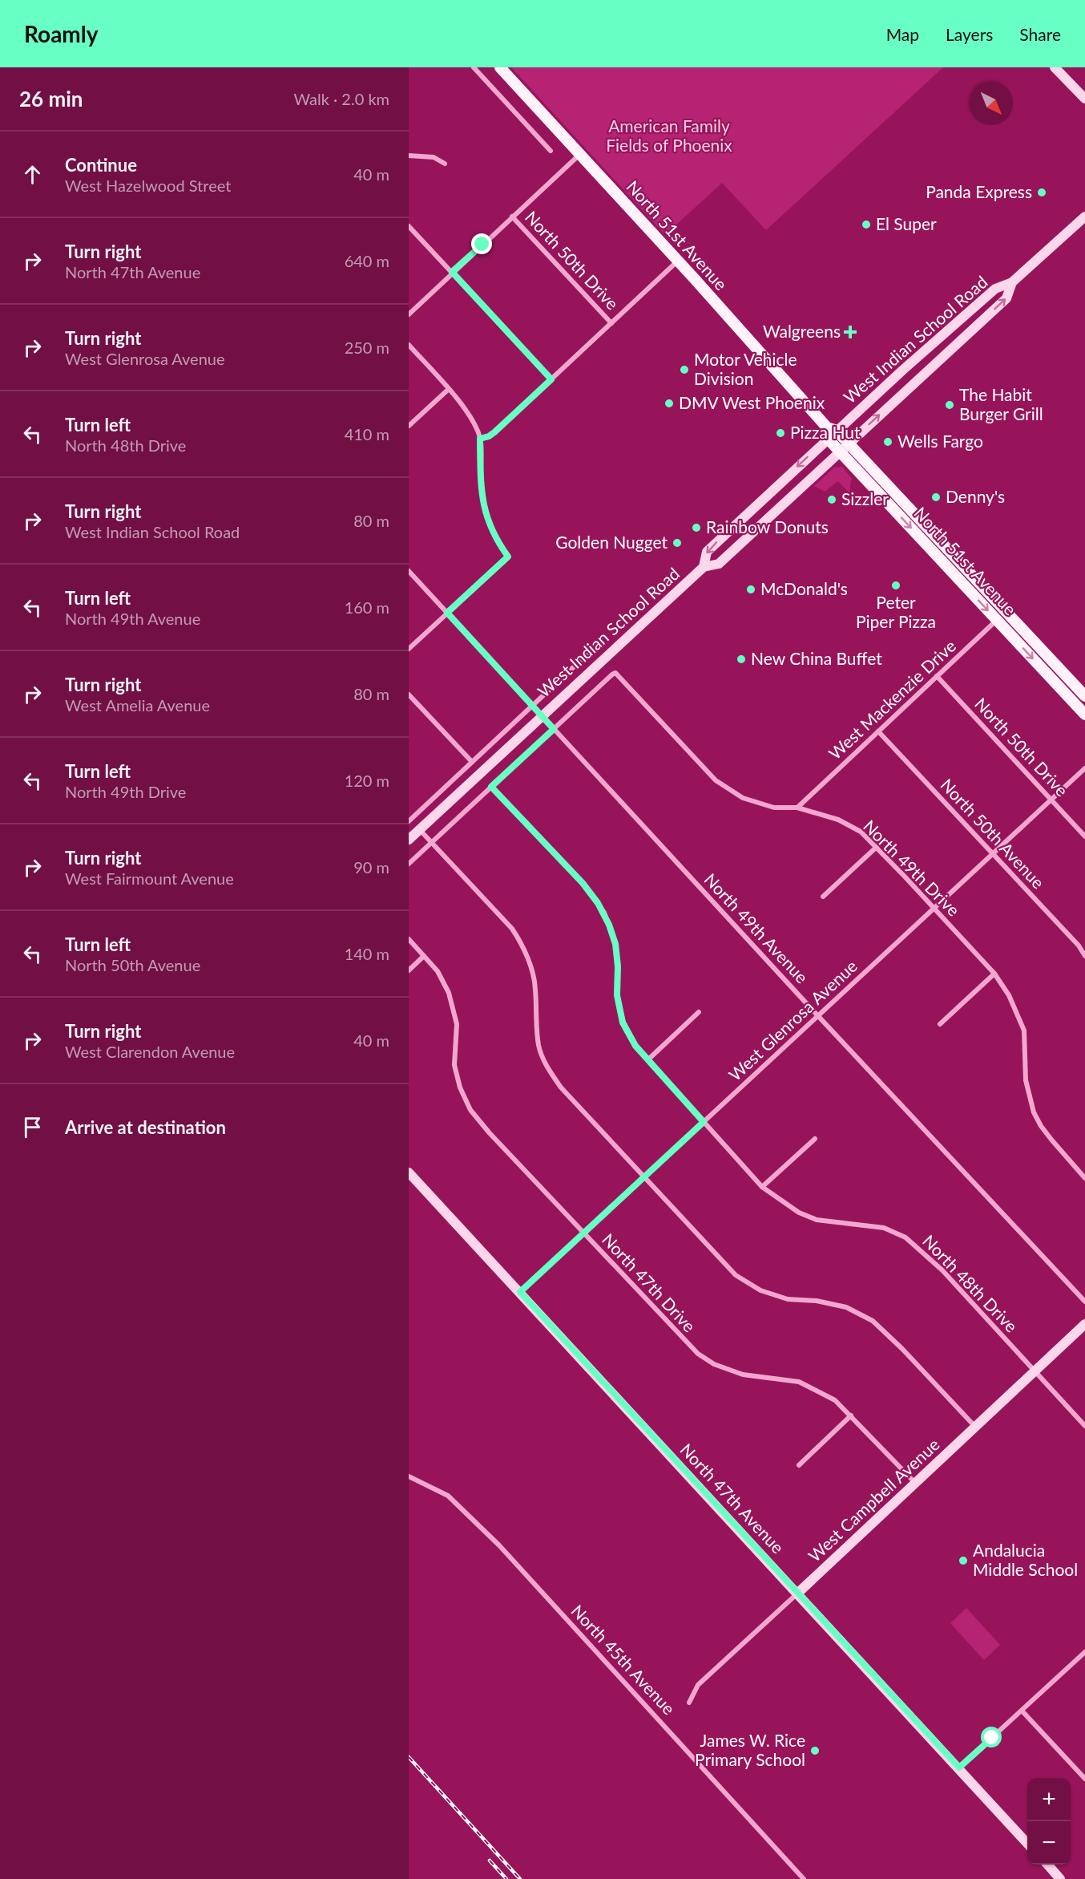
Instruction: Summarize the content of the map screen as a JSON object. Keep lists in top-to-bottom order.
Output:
{
  "streets": {
    "main road": ["North 51st Avenue"],
    "street": [
      "North 50th Drive",
      "West Indian School Road",
      "West Mackenzie Drive",
      "North 50th Avenue",
      "North 49th Drive",
      "North 49th Avenue",
      "West Glenrosa Avenue",
      "North 47th Drive",
      "North 48th Drive",
      "North 47th Avenue",
      "West Campbell Avenue",
      "North 45th Avenue"
    ]
  },
  "crossings": [
    ["North 51st Avenue", "West Indian School Road"],
    ["North 51st Avenue", "West Mackenzie Drive"],
    ["North 50th Drive", "West Mackenzie Drive"],
    ["North 50th Drive", "West Glenrosa Avenue"],
    ["West Indian School Road", "North 49th Drive"],
    ["West Indian School Road", "North 49th Avenue"],
    ["West Indian School Road", "North 48th Drive"],
    ["West Mackenzie Drive", "North 50th Avenue"],
    ["West Mackenzie Drive", "North 49th Drive"],
    ["North 50th Avenue", "West Glenrosa Avenue"],
    ["North 49th Drive", "West Glenrosa Avenue"],
    ["North 49th Avenue", "West Glenrosa Avenue"],
    ["West Glenrosa Avenue", "North 47th Drive"],
    ["West Glenrosa Avenue", "North 48th Drive"],
    ["West Glenrosa Avenue", "North 47th Avenue"],
    ["North 47th Drive", "West Campbell Avenue"],
    ["North 48th Drive", "West Campbell Avenue"],
    ["North 47th Avenue", "West Campbell Avenue"]
  ],
  "parks": ["American Family Fields of Phoenix"],
  "places": {
    "other": [
      "Panda Express",
      "El Super",
      "Motor Vehicle Division",
      "DMV West Phoenix",
      "The Habit Burger Grill",
      "Pizza Hut",
      "Wells Fargo",
      "Denny's",
      "Sizzler",
      "Rainbow Donuts",
      "Golden Nugget",
      "Peter Piper Pizza",
      "McDonald's",
      "New China Buffet",
      "Andalucia Middle School",
      "James W. Rice Primary School"
    ],
    "health": ["Walgreens"]
  },
  "north": "bottom right",
  "page": {
    "header": "Roamly",
    "nav": ["Map", "Layers", "Share"],
    "heading": ["26 min", "Walk · 2.0 km"],
    "list": [
      ["Continue", "West Hazelwood Street", "40 m"],
      ["Turn right", "North 47th Avenue", "640 m"],
      ["Turn right", "West Glenrosa Avenue", "250 m"],
      ["Turn left", "North 48th Drive", "410 m"],
      ["Turn right", "West Indian School Road", "80 m"],
      ["Turn left", "North 49th Avenue", "160 m"],
      ["Turn right", "West Amelia Avenue", "80 m"],
      ["Turn left", "North 49th Drive", "120 m"],
      ["Turn right", "West Fairmount Avenue", "90 m"],
      ["Turn left", "North 50th Avenue", "140 m"],
      ["Turn right", "West Clarendon Avenue", "40 m"],
      "Arrive at destination"
    ],
    "map_buttons": ["+", "−"]
  }
}
